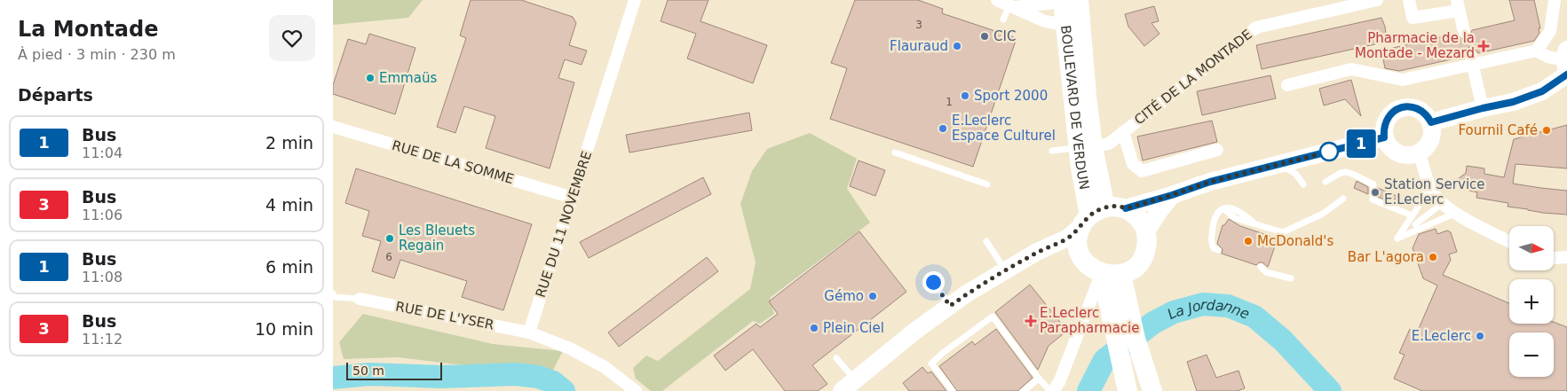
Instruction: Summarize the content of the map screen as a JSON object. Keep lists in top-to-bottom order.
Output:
{
  "streets": {
    "main road": ["BOULEVARD DE VERDUN"],
    "street": [
      "CITÉ DE LA MONTADE",
      "RUE DE LA SOMME",
      "RUE DU 11 NOVEMBRE",
      "RUE DE L'YSER"
    ]
  },
  "crossings": [
    ["CITÉ DE LA MONTADE", "BOULEVARD DE VERDUN"],
    ["RUE DE LA SOMME", "RUE DU 11 NOVEMBRE"],
    ["RUE DU 11 NOVEMBRE", "RUE DE L'YSER"]
  ],
  "water": ["La Jordanne"],
  "places": {
    "other": [
      "CIC",
      "Flauraud",
      "Emmaüs",
      "Sport 2000",
      "E.Leclerc Espace Culturel",
      "Fournil Café",
      "Station Service E.Leclerc",
      "Les Bleuets Regain",
      "McDonald's",
      "Bar L'agora",
      "Gémo",
      "Plein Ciel",
      "E.Leclerc"
    ],
    "health": ["Pharmacie de la Montade - Mezard", "E.Leclerc Parapharmacie"]
  },
  "lines": ["bus line 1"],
  "house_numbers": ["3", "1", "6"],
  "scale_bar": "50 m",
  "north": "right",
  "page": {
    "heading": [
      ["La Montade", "À pied · 3 min · 230 m"],
      "Départs"
    ],
    "on_map": "1",
    "list": [
      {
        "mark": "1",
        "name": "Bus",
        "note": "11:04",
        "value": "2 min"
      },
      {
        "mark": "3",
        "name": "Bus",
        "note": "11:06",
        "value": "4 min"
      },
      {
        "mark": "1",
        "name": "Bus",
        "note": "11:08",
        "value": "6 min"
      },
      {
        "mark": "3",
        "name": "Bus",
        "note": "11:12",
        "value": "10 min"
      }
    ],
    "map_buttons": ["+", "−"],
    "scale": "50 m"
  }
}
